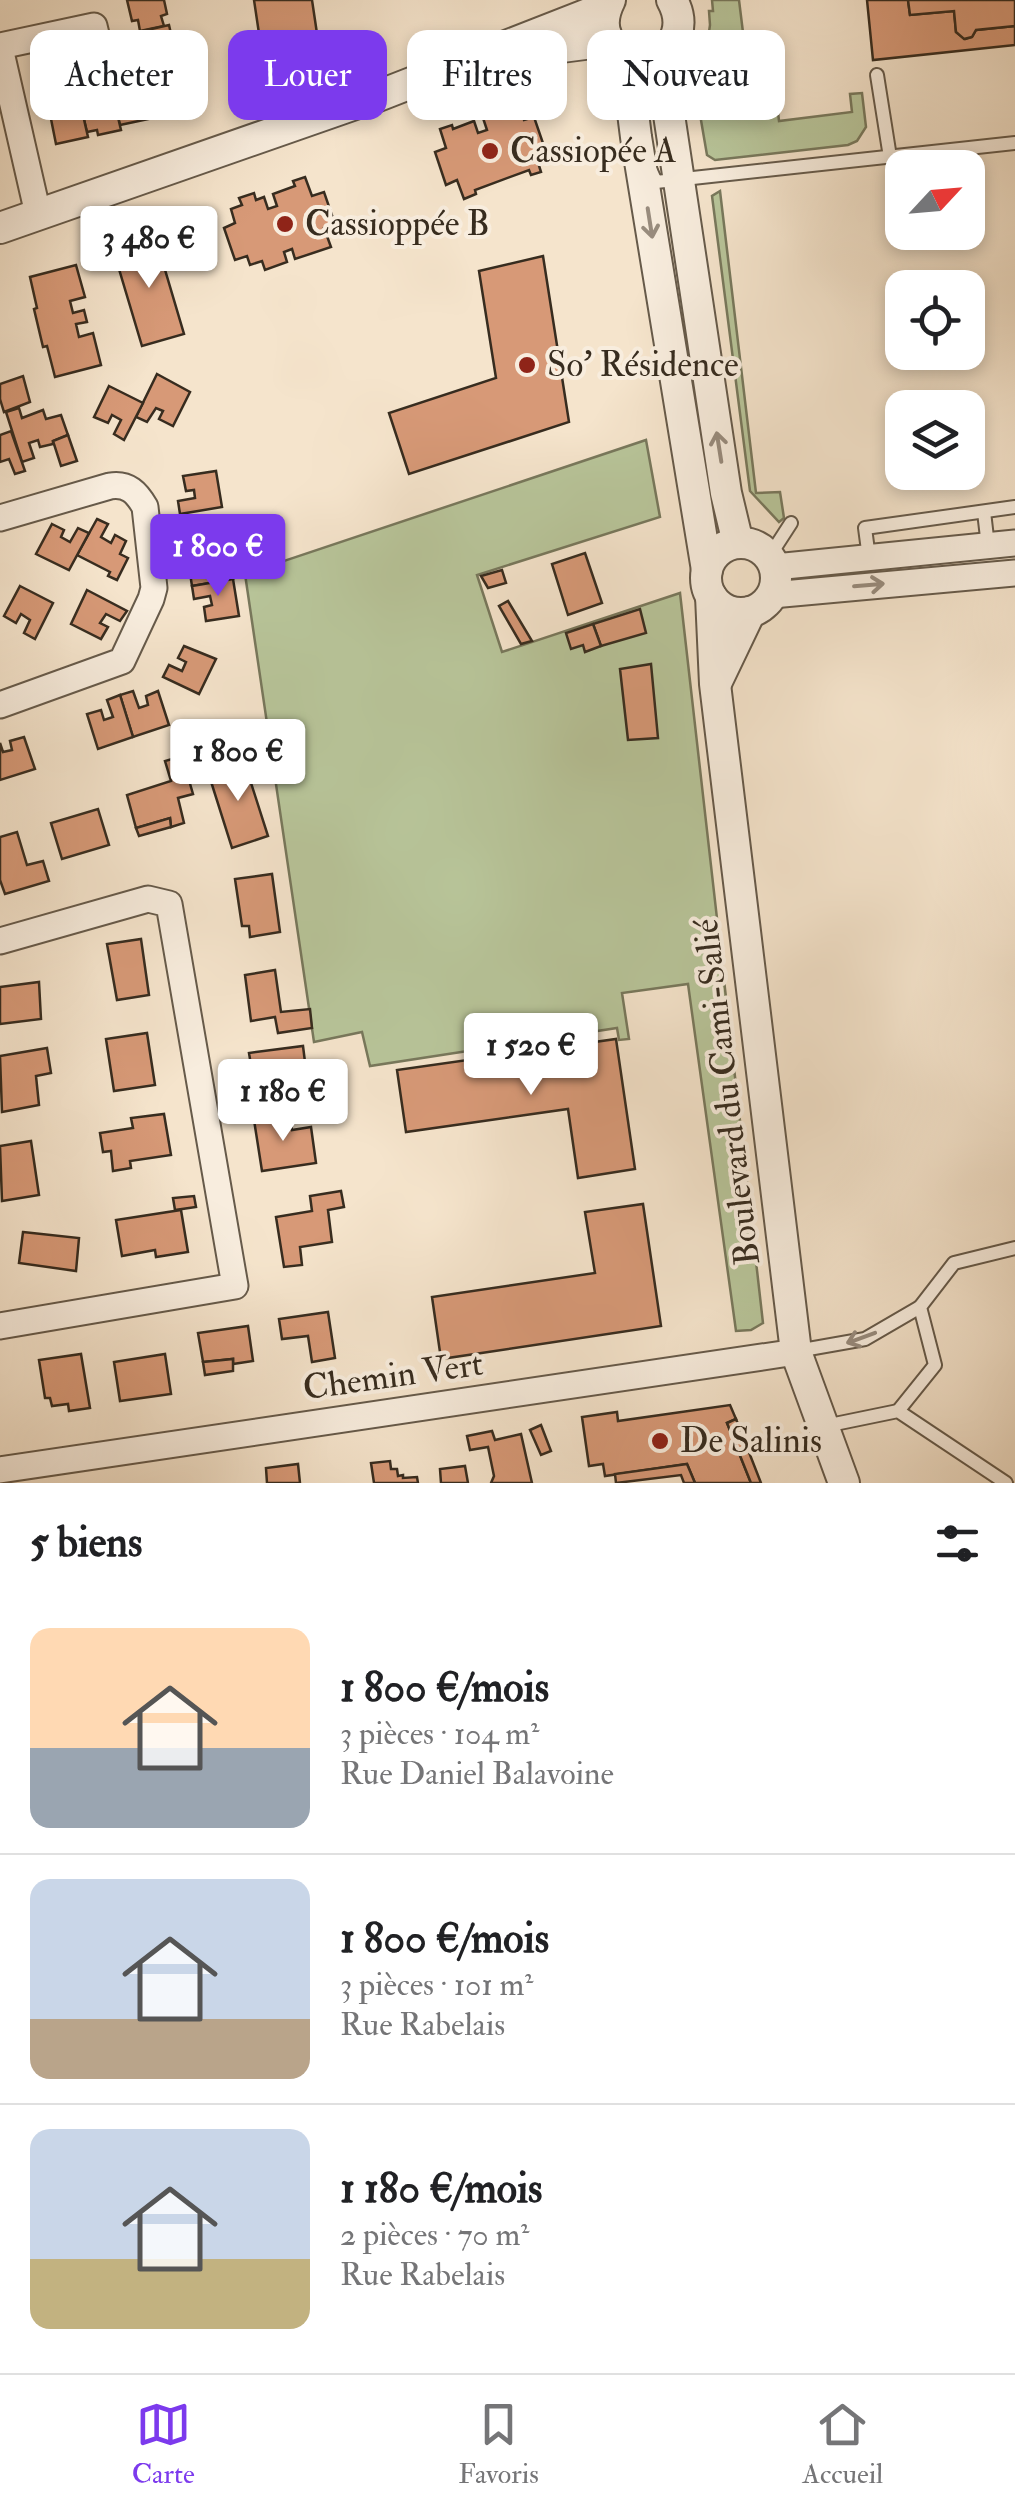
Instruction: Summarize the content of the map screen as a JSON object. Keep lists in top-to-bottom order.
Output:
{
  "streets": {
    "street": ["Boulevard du Cami-Salié", "Chemin Vert"]
  },
  "crossings": [
    ["Boulevard du Cami-Salié", "Chemin Vert"]
  ],
  "places": [
    "Cassiopée A",
    "Cassioppée B",
    "So' Résidence",
    "De Salinis"
  ],
  "north": "top right",
  "page": {
    "chip": [
      "Acheter",
      "Louer",
      "Filtres",
      "Nouveau"
    ],
    "price": [
      "3 480 €",
      "1 800 €",
      "1 800 €",
      "1 520 €",
      "1 180 €"
    ],
    "heading": "5 biens",
    "list": [
      {
        "name": "1 800 €/mois",
        "note": "3 pièces · 104 m² · Rue Daniel Balavoine"
      },
      {
        "name": "1 800 €/mois",
        "note": "3 pièces · 101 m² · Rue Rabelais"
      },
      {
        "name": "1 180 €/mois",
        "note": "2 pièces · 70 m² · Rue Rabelais"
      }
    ],
    "tabs": ["Carte", "Favoris", "Accueil"]
  }
}
